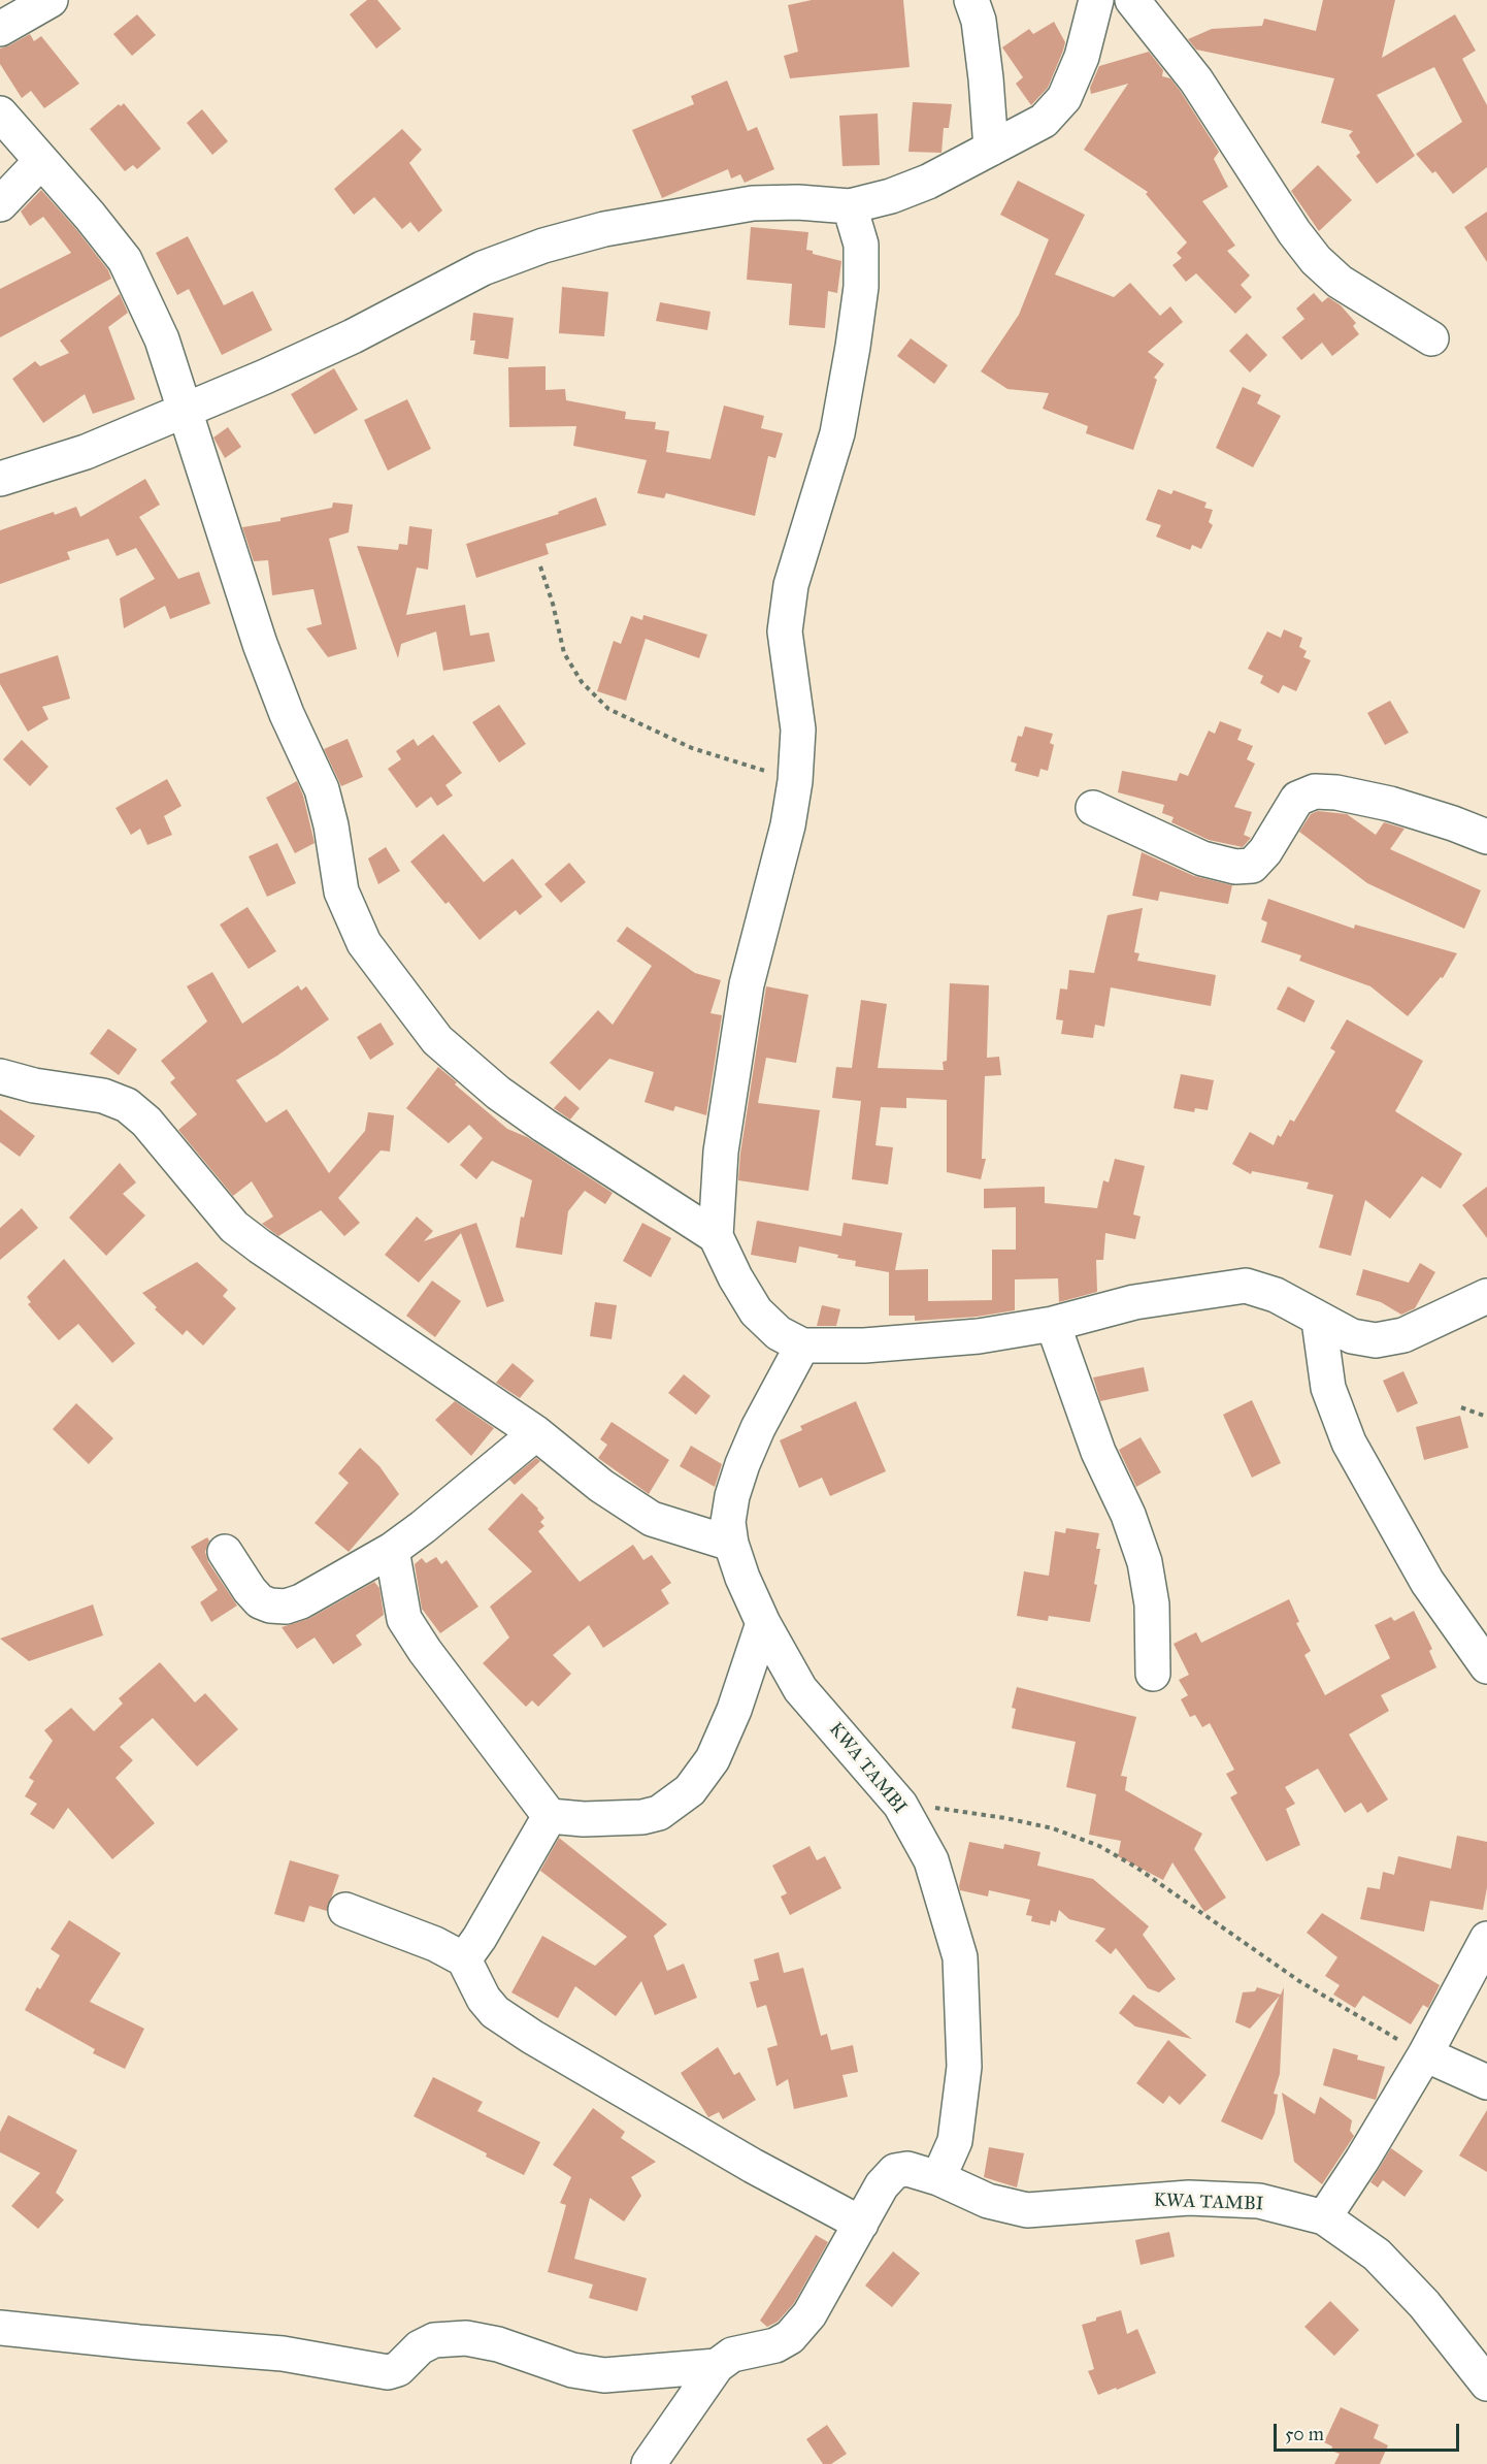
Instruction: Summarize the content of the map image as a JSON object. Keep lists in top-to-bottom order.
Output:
{
  "streets": {
    "street": ["KWA TAMBI"]
  },
  "scale_bar": "50 m"
}
